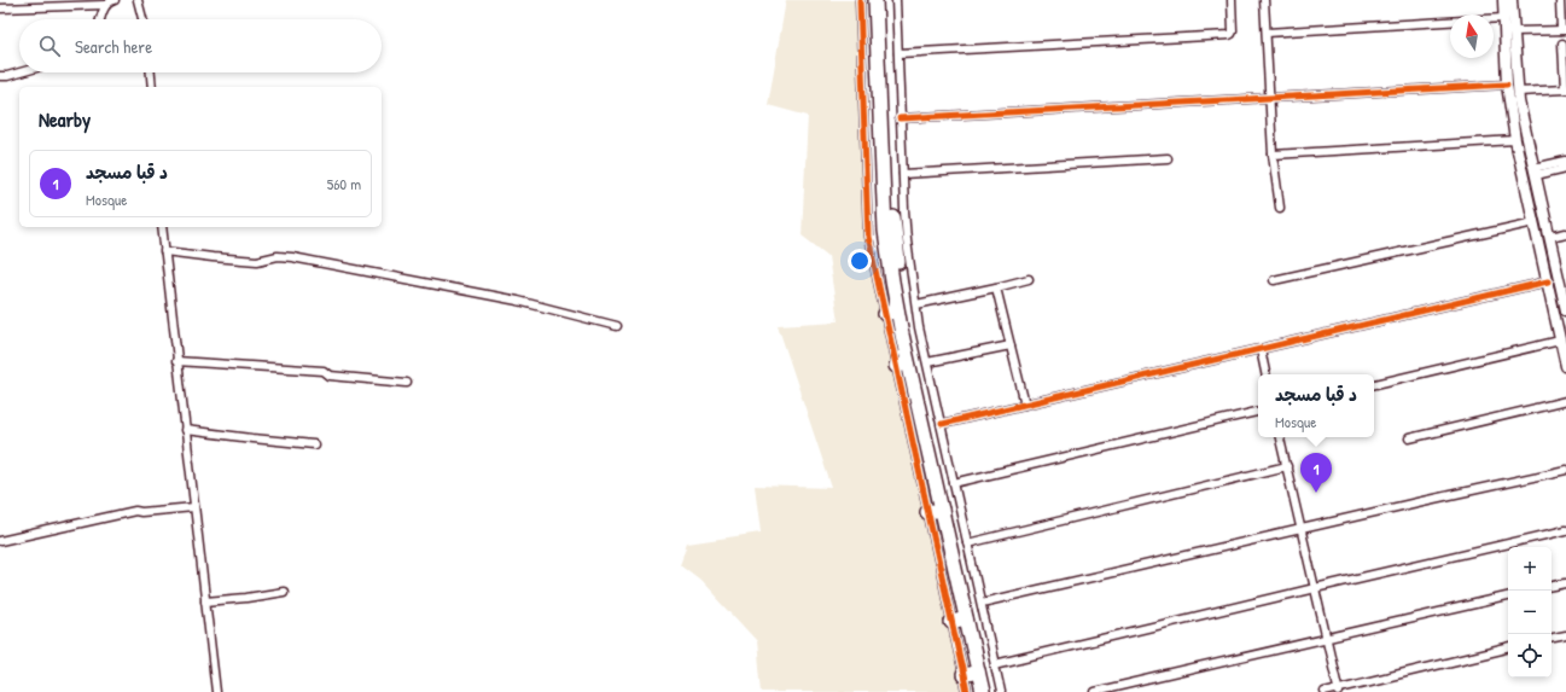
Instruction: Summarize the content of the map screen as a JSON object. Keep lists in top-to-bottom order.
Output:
{
  "north": "top",
  "page": {
    "search": "Search here",
    "heading": "Nearby",
    "list": [
      {
        "mark": "1",
        "name": "د قبا مسجد",
        "note": "Mosque",
        "value": "560 m"
      }
    ],
    "popup": ["د قبا مسجد", "Mosque"],
    "pins": "1",
    "map_buttons": ["+", "−"]
  }
}
